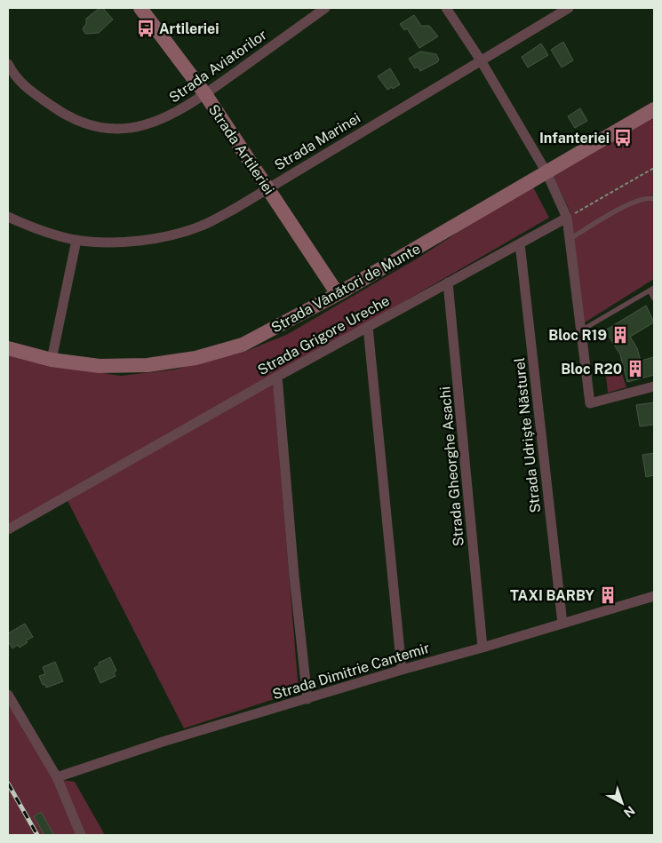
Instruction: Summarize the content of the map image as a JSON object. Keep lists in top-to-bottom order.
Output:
{
  "streets": {
    "street": [
      "Strada Aviatorilor",
      "Strada Marinei",
      "Strada Artileriei",
      "Strada Vânători de Munte",
      "Strada Grigore Ureche",
      "Strada Udriște Năsturel",
      "Strada Gheorghe Asachi",
      "Strada Dimitrie Cantemir"
    ]
  },
  "crossings": [
    ["Strada Aviatorilor", "Strada Artileriei"],
    ["Strada Marinei", "Strada Artileriei"],
    ["Strada Artileriei", "Strada Vânători de Munte"],
    ["Strada Grigore Ureche", "Strada Udriște Năsturel"],
    ["Strada Grigore Ureche", "Strada Gheorghe Asachi"],
    ["Strada Udriște Năsturel", "Strada Dimitrie Cantemir"],
    ["Strada Gheorghe Asachi", "Strada Dimitrie Cantemir"]
  ],
  "places": {
    "bus stop": ["Artileriei", "Infanteriei"],
    "building": ["Bloc R19", "Bloc R20", "TAXI BARBY"]
  },
  "north": "bottom right"
}
